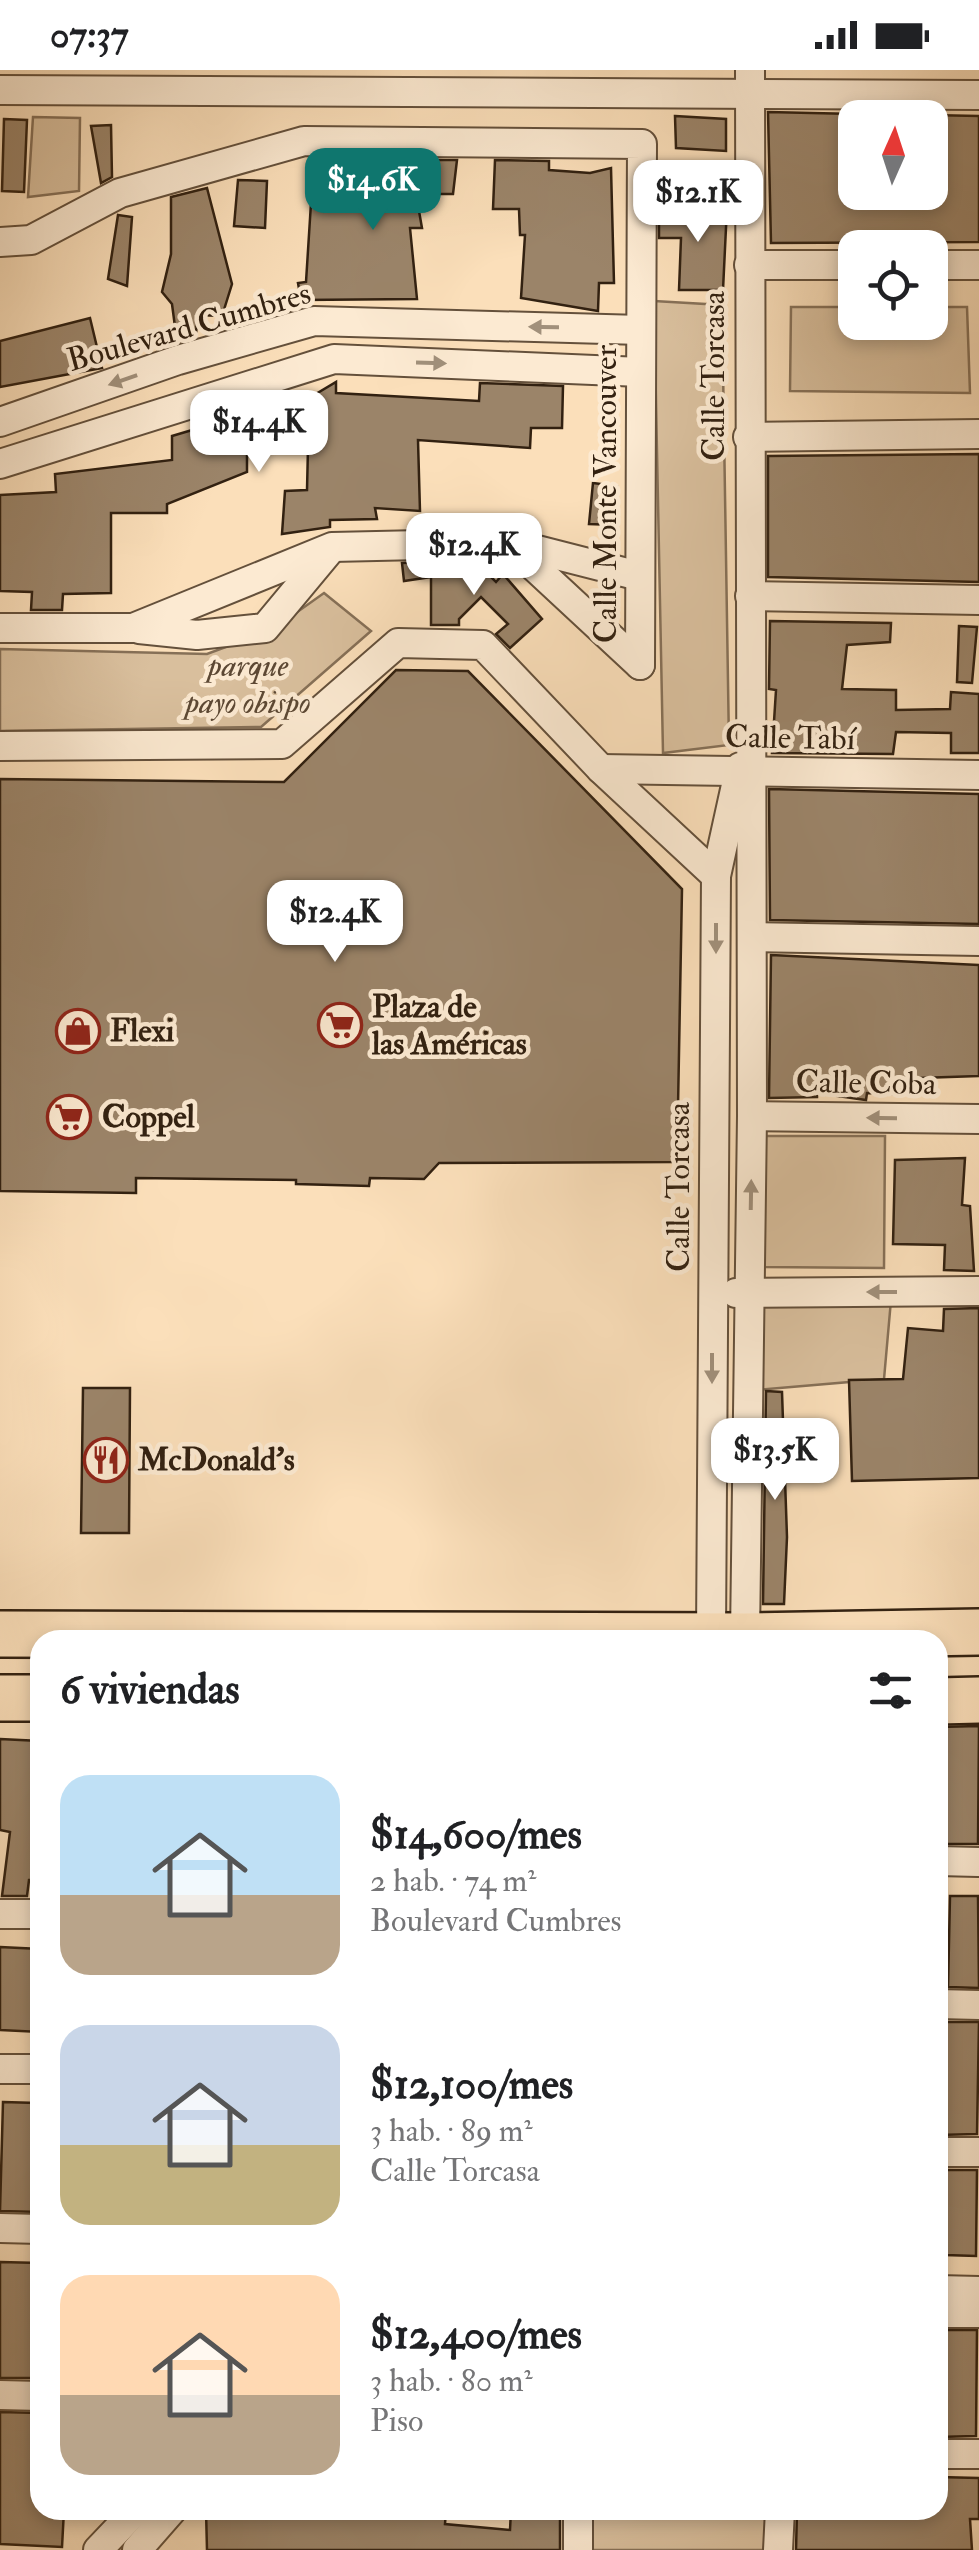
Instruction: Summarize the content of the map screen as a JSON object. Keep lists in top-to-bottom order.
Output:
{
  "streets": {
    "street": [
      "Boulevard Cumbres",
      "Calle Torcasa",
      "Calle Monte Vancouver",
      "Calle Tabí",
      "Calle Coba"
    ]
  },
  "crossings": [
    ["Boulevard Cumbres", "Calle Monte Vancouver"],
    ["Calle Torcasa", "Calle Tabí"],
    ["Calle Torcasa", "Calle Coba"]
  ],
  "parks": ["parque payo obispo"],
  "places": {
    "supermarket": ["Plaza de las Américas", "Coppel"],
    "shop": ["Flexi"],
    "restaurant": ["McDonald's"]
  },
  "north": "top",
  "page": {
    "status": "07:37",
    "price": [
      "$14.6K",
      "$12.1K",
      "$14.4K",
      "$12.4K",
      "$12.4K",
      "$13.5K"
    ],
    "heading": "6 viviendas",
    "list": [
      {
        "name": "$14,600/mes",
        "note": "2 hab. · 74 m² · Boulevard Cumbres"
      },
      {
        "name": "$12,100/mes",
        "note": "3 hab. · 89 m² · Calle Torcasa"
      },
      {
        "name": "$12,400/mes",
        "note": "3 hab. · 80 m² · Piso"
      }
    ]
  }
}
